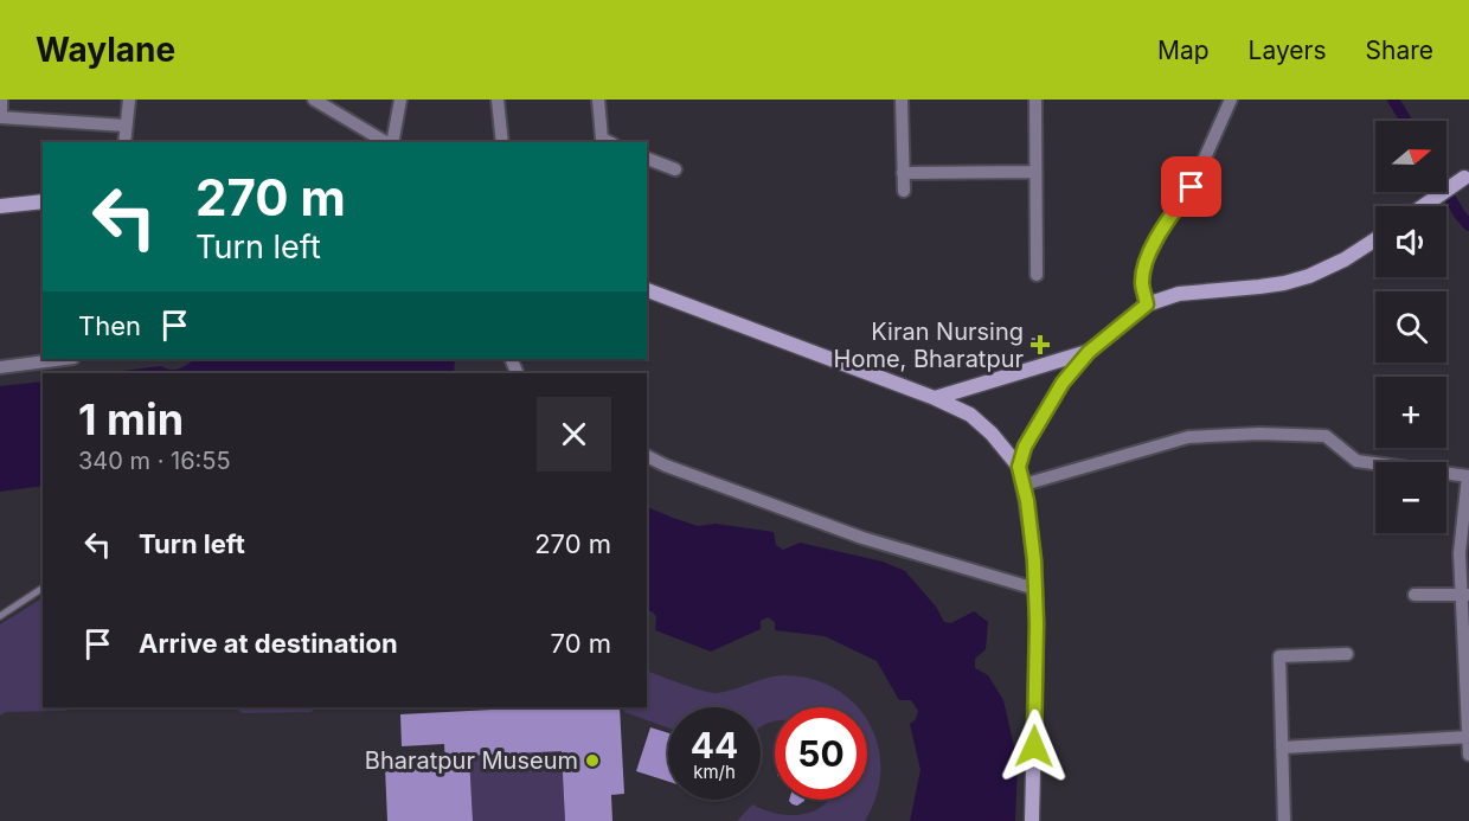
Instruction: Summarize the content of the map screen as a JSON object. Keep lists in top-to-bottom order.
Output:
{
  "places": {
    "health": ["Kiran Nursing Home, Bharatpur"],
    "other": ["Bharatpur Museum"]
  },
  "north": "right",
  "page": {
    "header": "Waylane",
    "nav": ["Map", "Layers", "Share"],
    "map_buttons": ["+", "−"],
    "turn": ["270 m", "Turn left"],
    "then": "Then",
    "heading": ["1 min", "340 m · 16:55"],
    "list": [
      {
        "name": "Turn left",
        "value": "270 m"
      },
      {
        "name": "Arrive at destination",
        "value": "70 m"
      }
    ],
    "speed": "44 km/h",
    "limit": "50"
  }
}
